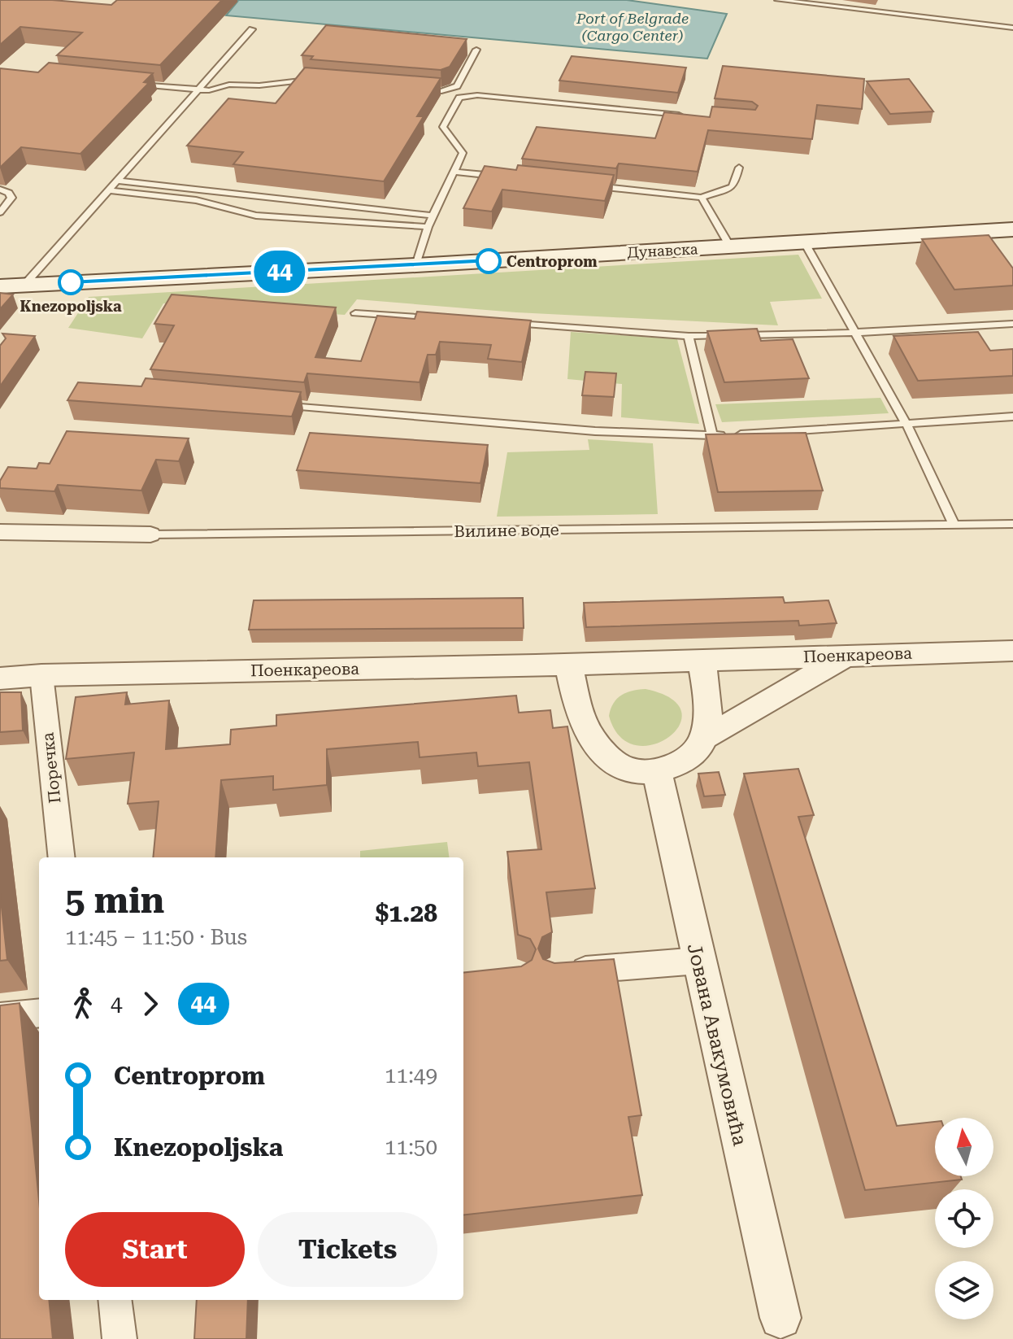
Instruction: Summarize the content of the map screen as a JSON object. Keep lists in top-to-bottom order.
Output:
{
  "streets": {
    "main road": ["Дунавска"],
    "street": [
      "Вилине воде",
      "Поенкареова",
      "Поречка",
      "Јована Авакумовића"
    ]
  },
  "crossings": [
    ["Поенкареова", "Поречка"]
  ],
  "water": ["Port of Belgrade (Cargo Center)"],
  "places": ["Centroprom", "Knezopoljska"],
  "lines": ["bus line 44"],
  "north": "top",
  "page": {
    "on_map": "44",
    "heading": ["5 min", "11:45 – 11:50 · Bus", "$1.28"],
    "legs": ["4", "44"],
    "list": [
      {
        "name": "Centroprom",
        "value": "11:49"
      },
      {
        "name": "Knezopoljska",
        "value": "11:50"
      }
    ],
    "buttons": ["Start", "Tickets"]
  }
}
